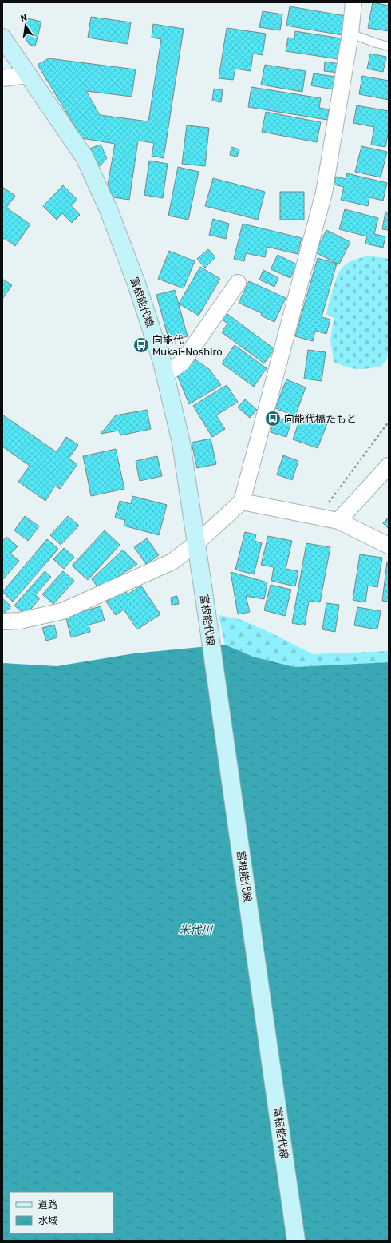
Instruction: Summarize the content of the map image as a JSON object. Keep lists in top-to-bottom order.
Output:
{
  "streets": {
    "main road": ["富根能代線"]
  },
  "water": ["米代川"],
  "places": {
    "bus stop": ["向能代 Mukai-Noshiro", "向能代橋たもと"]
  },
  "legend": ["道路", "水域"],
  "north": "top"
}
